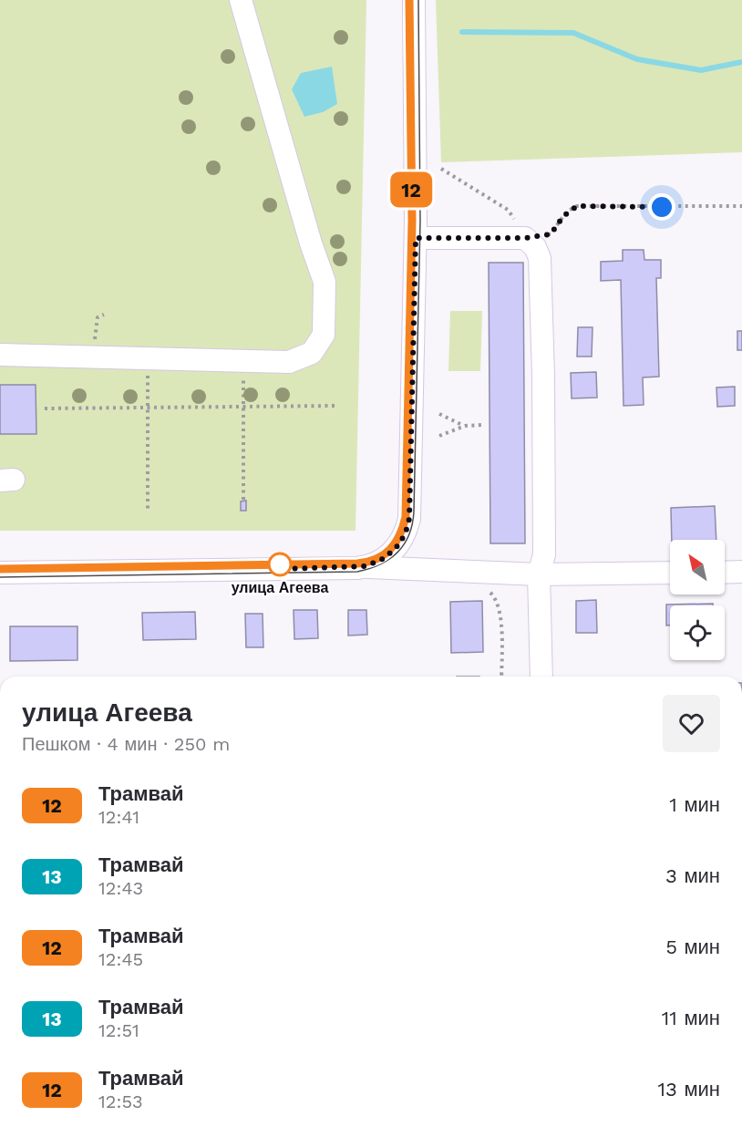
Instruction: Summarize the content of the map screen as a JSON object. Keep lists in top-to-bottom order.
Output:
{
  "places": ["улица Агеева"],
  "lines": ["tram line 12"],
  "north": "top left",
  "page": {
    "on_map": "12",
    "heading": ["улица Агеева", "Пешком · 4 мин · 250 m"],
    "list": [
      {
        "mark": "12",
        "name": "Трамвай",
        "note": "12:41",
        "value": "1 мин"
      },
      {
        "mark": "13",
        "name": "Трамвай",
        "note": "12:43",
        "value": "3 мин"
      },
      {
        "mark": "12",
        "name": "Трамвай",
        "note": "12:45",
        "value": "5 мин"
      },
      {
        "mark": "13",
        "name": "Трамвай",
        "note": "12:51",
        "value": "11 мин"
      },
      {
        "mark": "12",
        "name": "Трамвай",
        "note": "12:53",
        "value": "13 мин"
      }
    ]
  }
}
